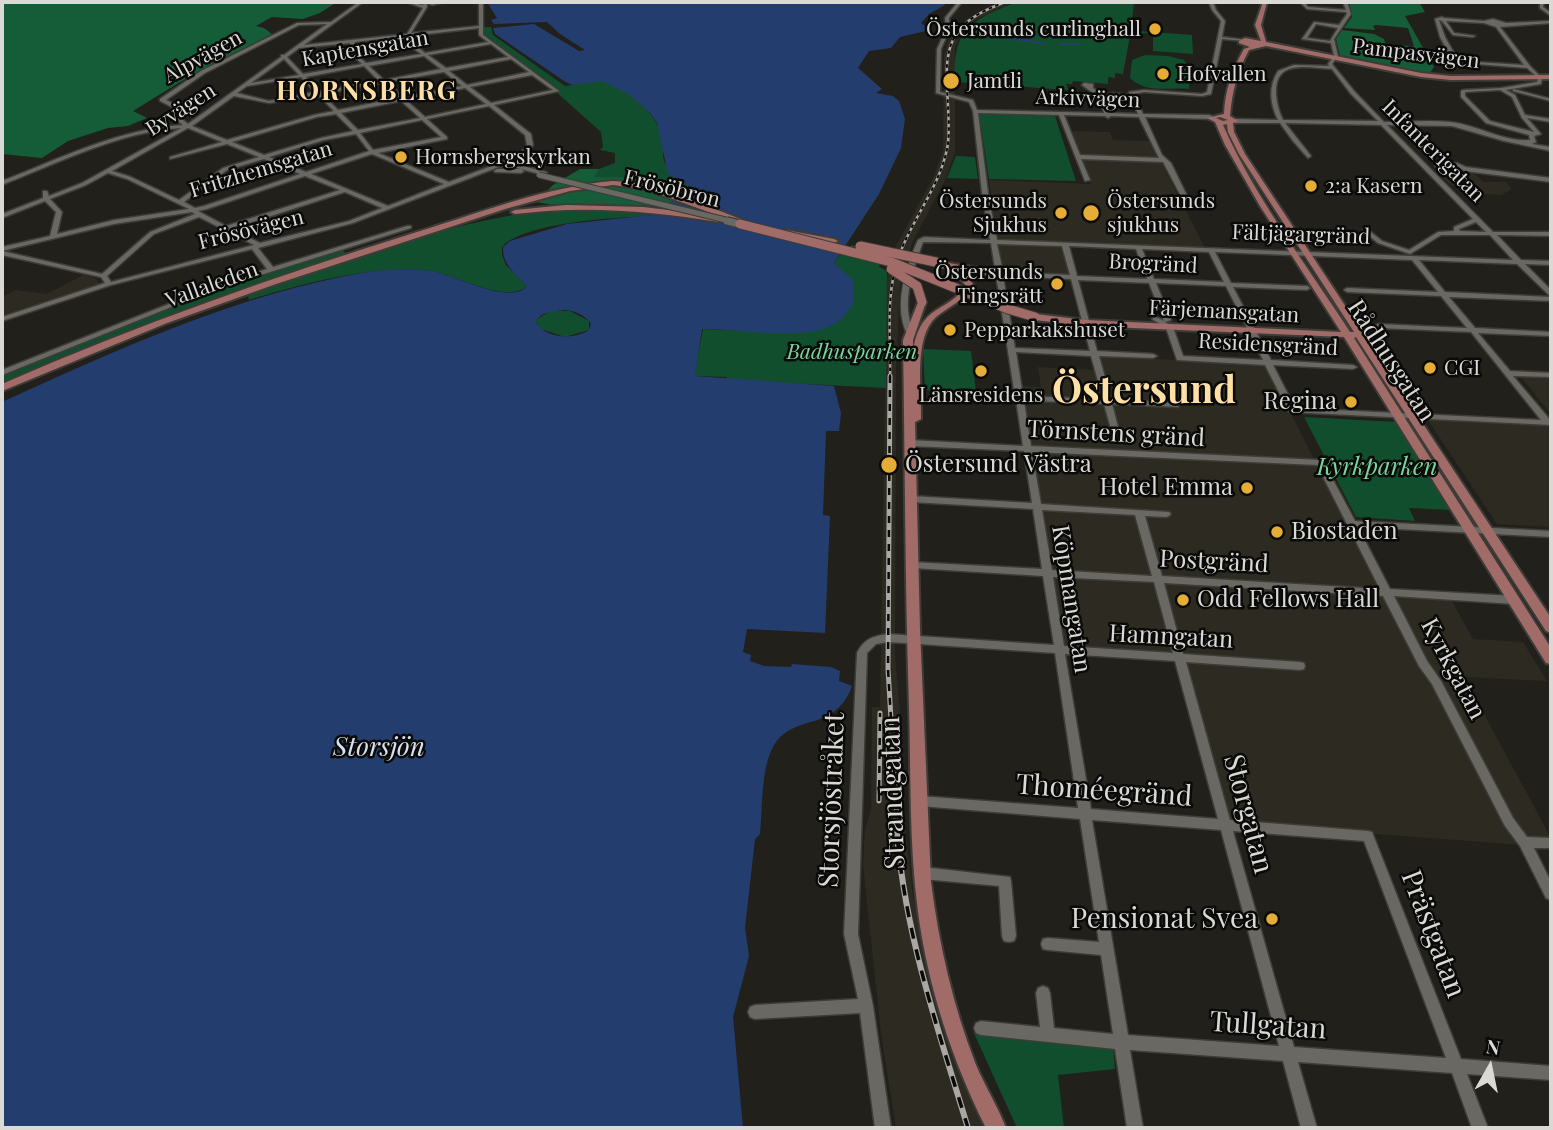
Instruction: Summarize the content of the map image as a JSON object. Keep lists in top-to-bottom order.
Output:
{
  "streets": {
    "main road": [
      "Pampasvägen",
      "Frösöbron",
      "Vallaleden",
      "Färjemansgatan",
      "Rådhusgatan",
      "Strandgatan"
    ],
    "street": [
      "Kaptensgatan",
      "Alpvägen",
      "Arkivvägen",
      "Byvägen",
      "Infanterigatan",
      "Fritzhemsgatan",
      "Frösövägen",
      "Fältjägargränd",
      "Brogränd",
      "Residensgränd",
      "Törnstens gränd",
      "Postgränd",
      "Köpmangatan",
      "Hamngatan",
      "Kyrkgatan",
      "Thoméegränd",
      "Storsjöstråket",
      "Storgatan",
      "Prästgatan",
      "Tullgatan"
    ]
  },
  "crossings": [
    ["Kaptensgatan", "Byvägen"],
    ["Alpvägen", "Byvägen"],
    ["Arkivvägen", "Infanterigatan"],
    ["Arkivvägen", "Rådhusgatan"],
    ["Arkivvägen", "Köpmangatan"],
    ["Infanterigatan", "Fältjägargränd"],
    ["Frösöbron", "Frösövägen"],
    ["Frösöbron", "Vallaleden"],
    ["Frösöbron", "Färjemansgatan"],
    ["Fältjägargränd", "Rådhusgatan"],
    ["Fältjägargränd", "Köpmangatan"],
    ["Fältjägargränd", "Strandgatan"],
    ["Brogränd", "Köpmangatan"],
    ["Färjemansgatan", "Residensgränd"],
    ["Färjemansgatan", "Rådhusgatan"],
    ["Rådhusgatan", "Postgränd"],
    ["Törnstens gränd", "Köpmangatan"],
    ["Törnstens gränd", "Kyrkgatan"],
    ["Törnstens gränd", "Strandgatan"],
    ["Postgränd", "Köpmangatan"],
    ["Postgränd", "Kyrkgatan"],
    ["Postgränd", "Strandgatan"],
    ["Postgränd", "Storgatan"],
    ["Köpmangatan", "Hamngatan"],
    ["Köpmangatan", "Thoméegränd"],
    ["Köpmangatan", "Tullgatan"],
    ["Hamngatan", "Strandgatan"],
    ["Hamngatan", "Storsjöstråket"],
    ["Hamngatan", "Storgatan"],
    ["Thoméegränd", "Strandgatan"],
    ["Thoméegränd", "Storgatan"],
    ["Thoméegränd", "Prästgatan"],
    ["Strandgatan", "Storsjöstråket"],
    ["Storgatan", "Tullgatan"],
    ["Prästgatan", "Tullgatan"]
  ],
  "districts": ["HORNSBERG", "Östersund"],
  "water": ["Storsjön"],
  "parks": ["Badhusparken", "Kyrkparken"],
  "places": [
    "Östersunds curlinghall",
    "Hofvallen",
    "Jamtli",
    "Hornsbergskyrkan",
    "2:a Kasern",
    "Östersunds Sjukhus",
    "Östersunds sjukhus",
    "Östersunds Tingsrätt",
    "Pepparkakshuset",
    "CGI",
    "Länsresidens",
    "Regina",
    "Östersund Västra",
    "Hotel Emma",
    "Biostaden",
    "Odd Fellows Hall",
    "Pensionat Svea"
  ],
  "north": "top"
}
